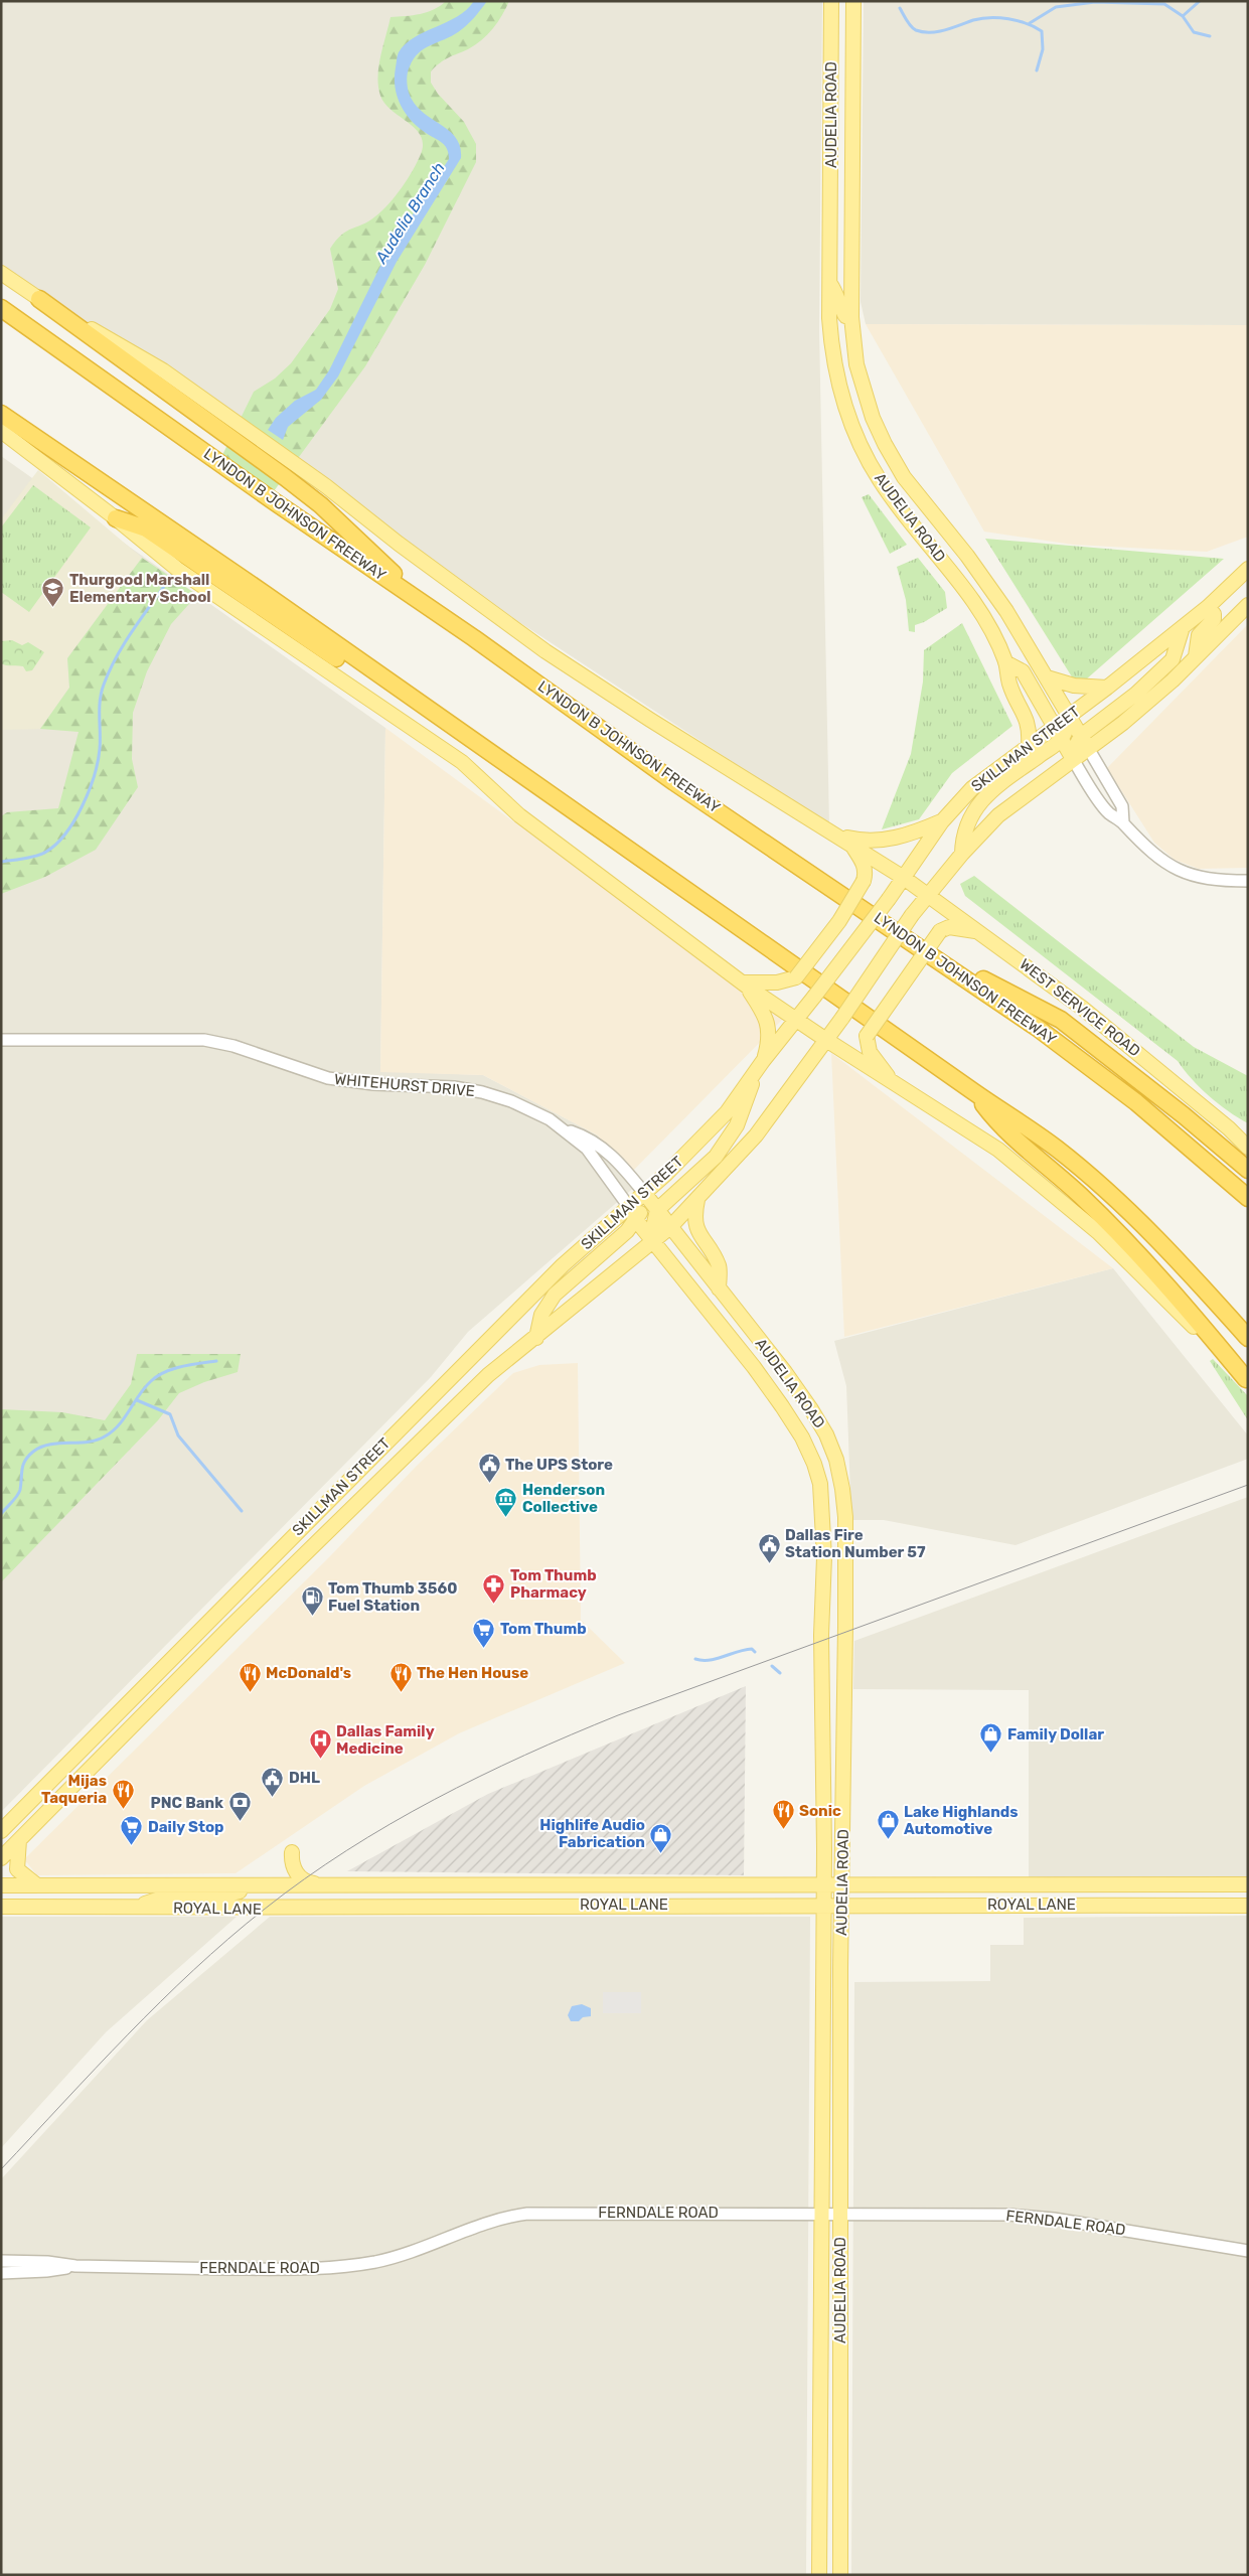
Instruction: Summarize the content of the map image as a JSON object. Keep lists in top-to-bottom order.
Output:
{
  "streets": {
    "highway": ["LYNDON B JOHNSON FREEWAY"],
    "main road": [
      "AUDELIA ROAD",
      "SKILLMAN STREET",
      "WEST SERVICE ROAD",
      "ROYAL LANE"
    ],
    "street": ["WHITEHURST DRIVE", "FERNDALE ROAD"]
  },
  "crossings": [
    ["AUDELIA ROAD", "SKILLMAN STREET"],
    ["AUDELIA ROAD", "WHITEHURST DRIVE"],
    ["AUDELIA ROAD", "ROYAL LANE"],
    ["AUDELIA ROAD", "FERNDALE ROAD"],
    ["SKILLMAN STREET", "WEST SERVICE ROAD"],
    ["SKILLMAN STREET", "WHITEHURST DRIVE"]
  ],
  "water": ["Audelia Branch"],
  "places": {
    "school or university": ["Thurgood Marshall Elementary School"],
    "public building": ["The UPS Store", "Dallas Fire Station Number 57", "DHL"],
    "museum": ["Henderson Collective"],
    "pharmacy": ["Tom Thumb Pharmacy"],
    "fuel station": ["Tom Thumb 3560 Fuel Station"],
    "supermarket": ["Tom Thumb", "Daily Stop"],
    "restaurant": [
      "McDonald's",
      "The Hen House",
      "Mijas Taqueria",
      "Sonic"
    ],
    "shop": ["Family Dollar", "Lake Highlands Automotive", "Highlife Audio Fabrication"],
    "hospital": ["Dallas Family Medicine"],
    "bank": ["PNC Bank"]
  }
}
